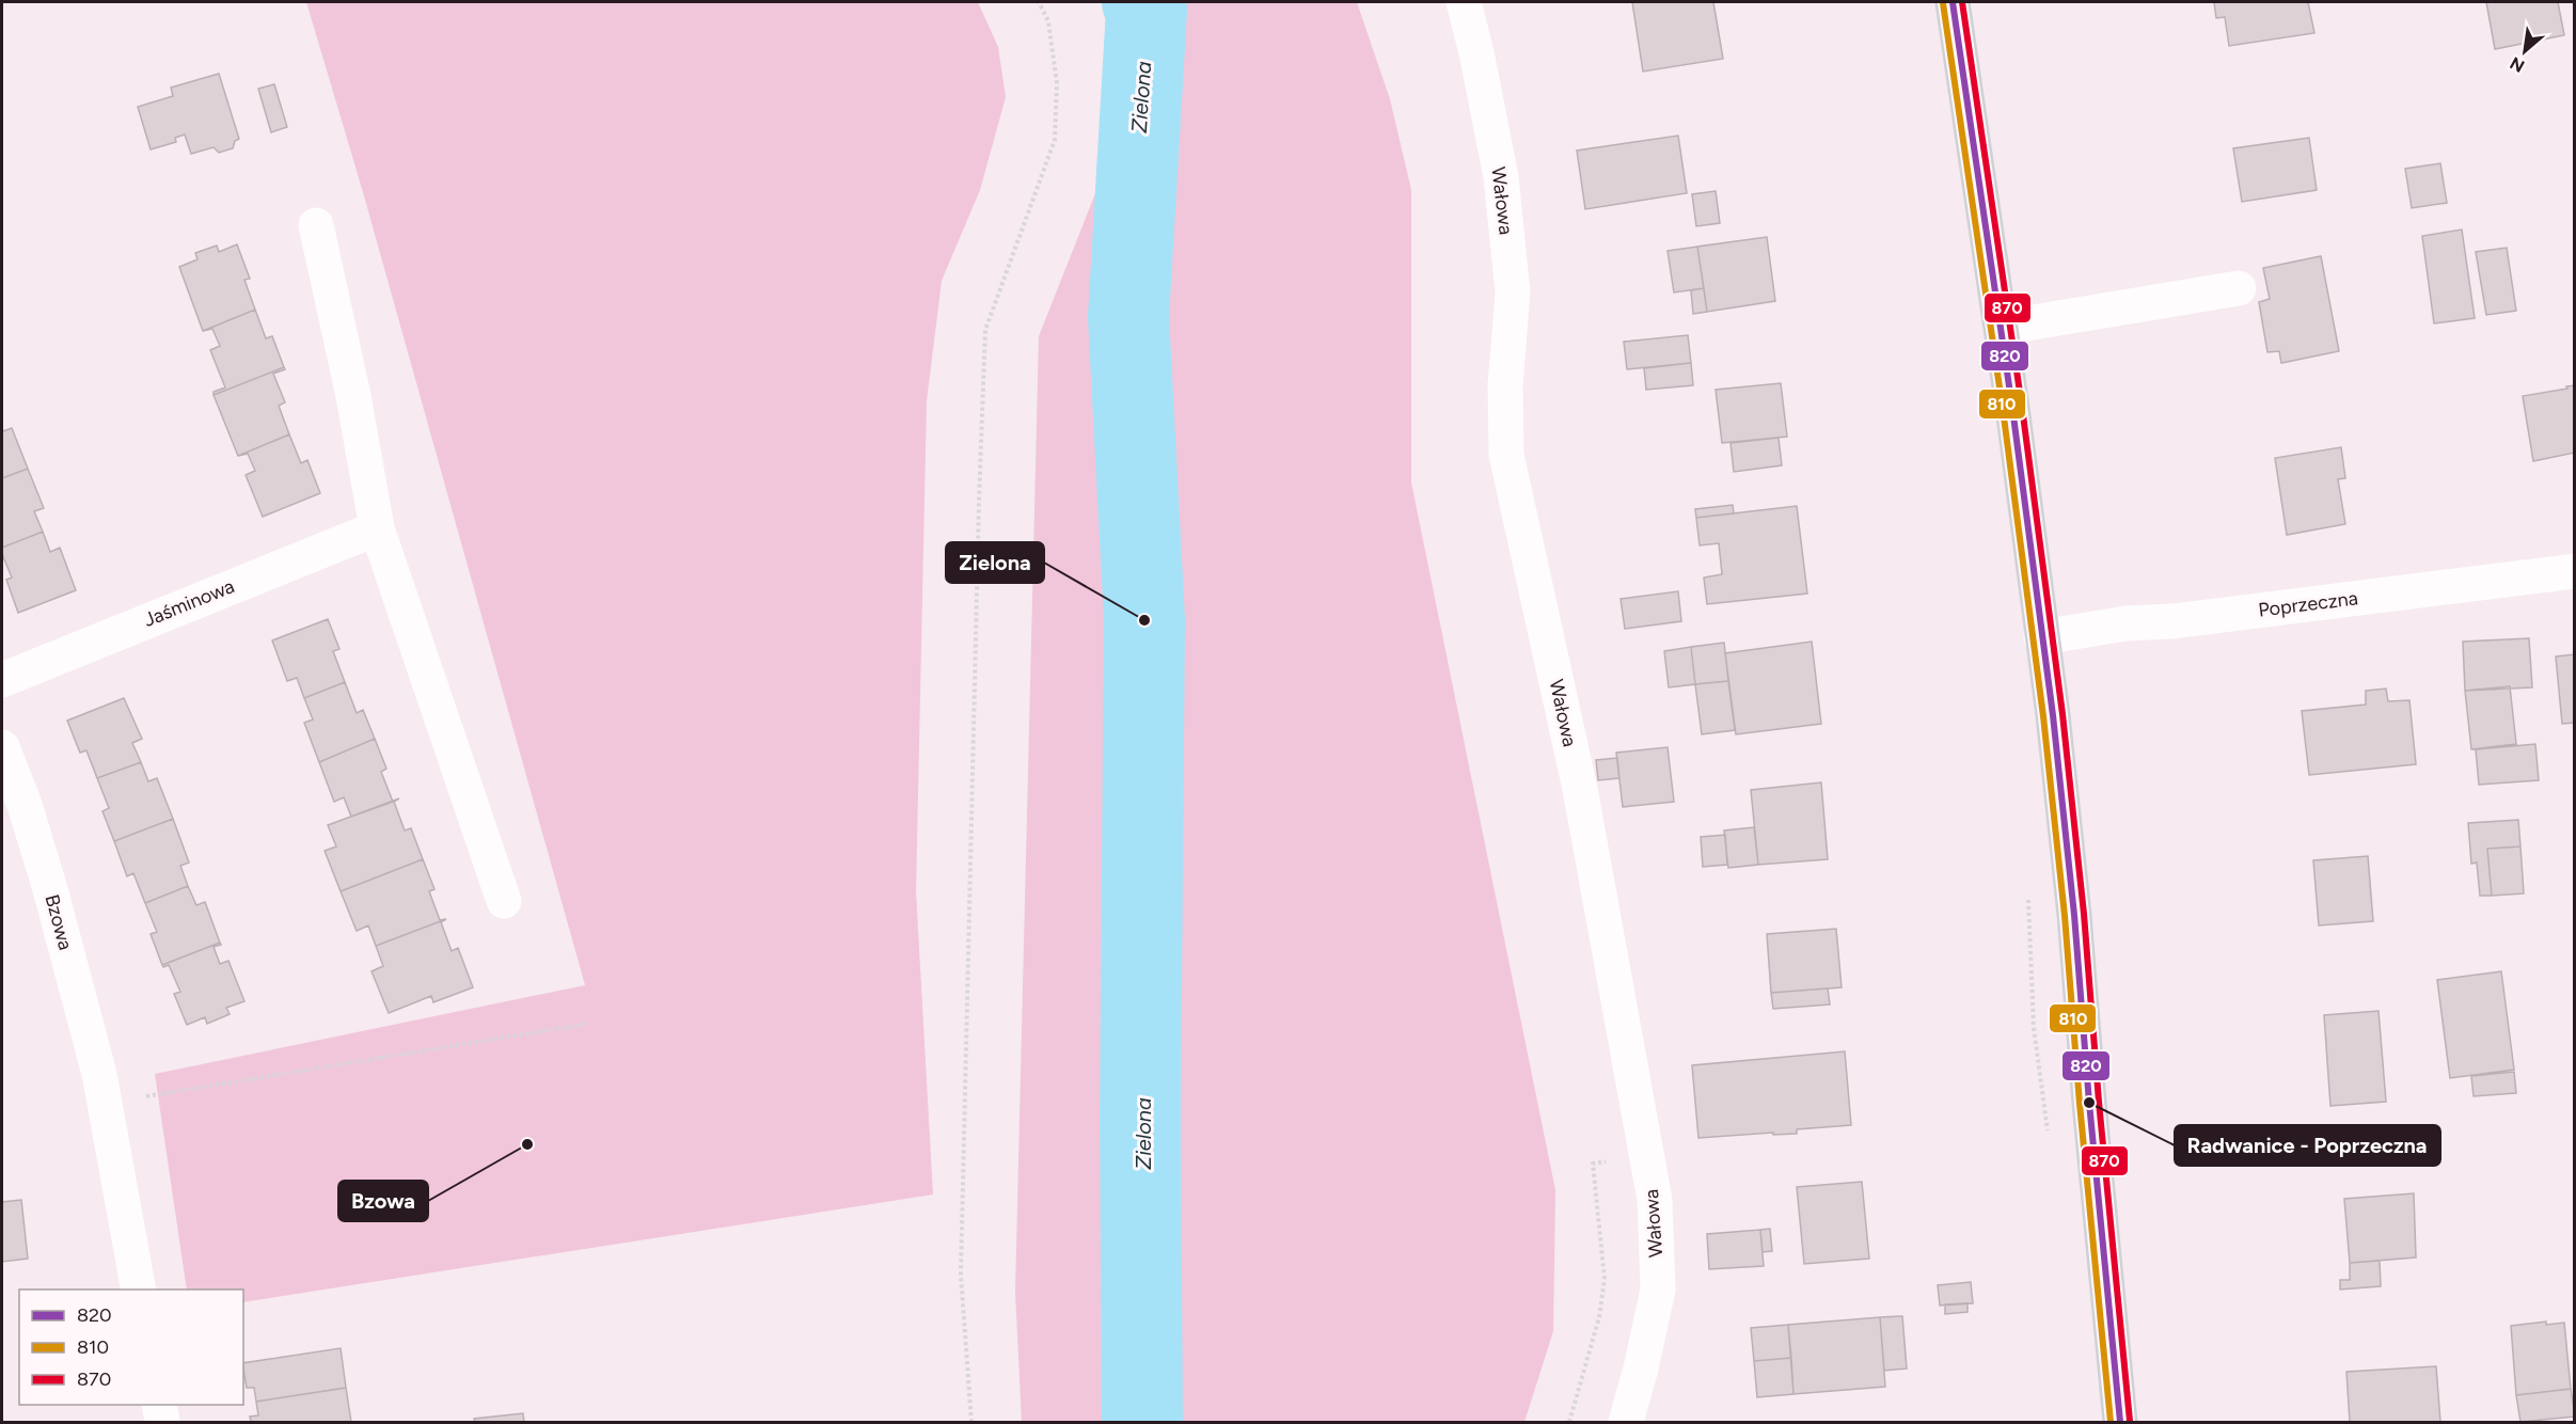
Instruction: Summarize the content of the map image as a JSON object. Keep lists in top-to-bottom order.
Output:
{
  "streets": {
    "street": [
      "Wałowa",
      "Jaśminowa",
      "Poprzeczna",
      "Bzowa"
    ]
  },
  "water": ["Zielona"],
  "places": ["Zielona", "Radwanice - Poprzeczna", "Bzowa"],
  "lines": ["transit line 820", "transit line 870", "transit line 810"],
  "legend": ["820", "810", "870"],
  "north": "bottom left"
}
